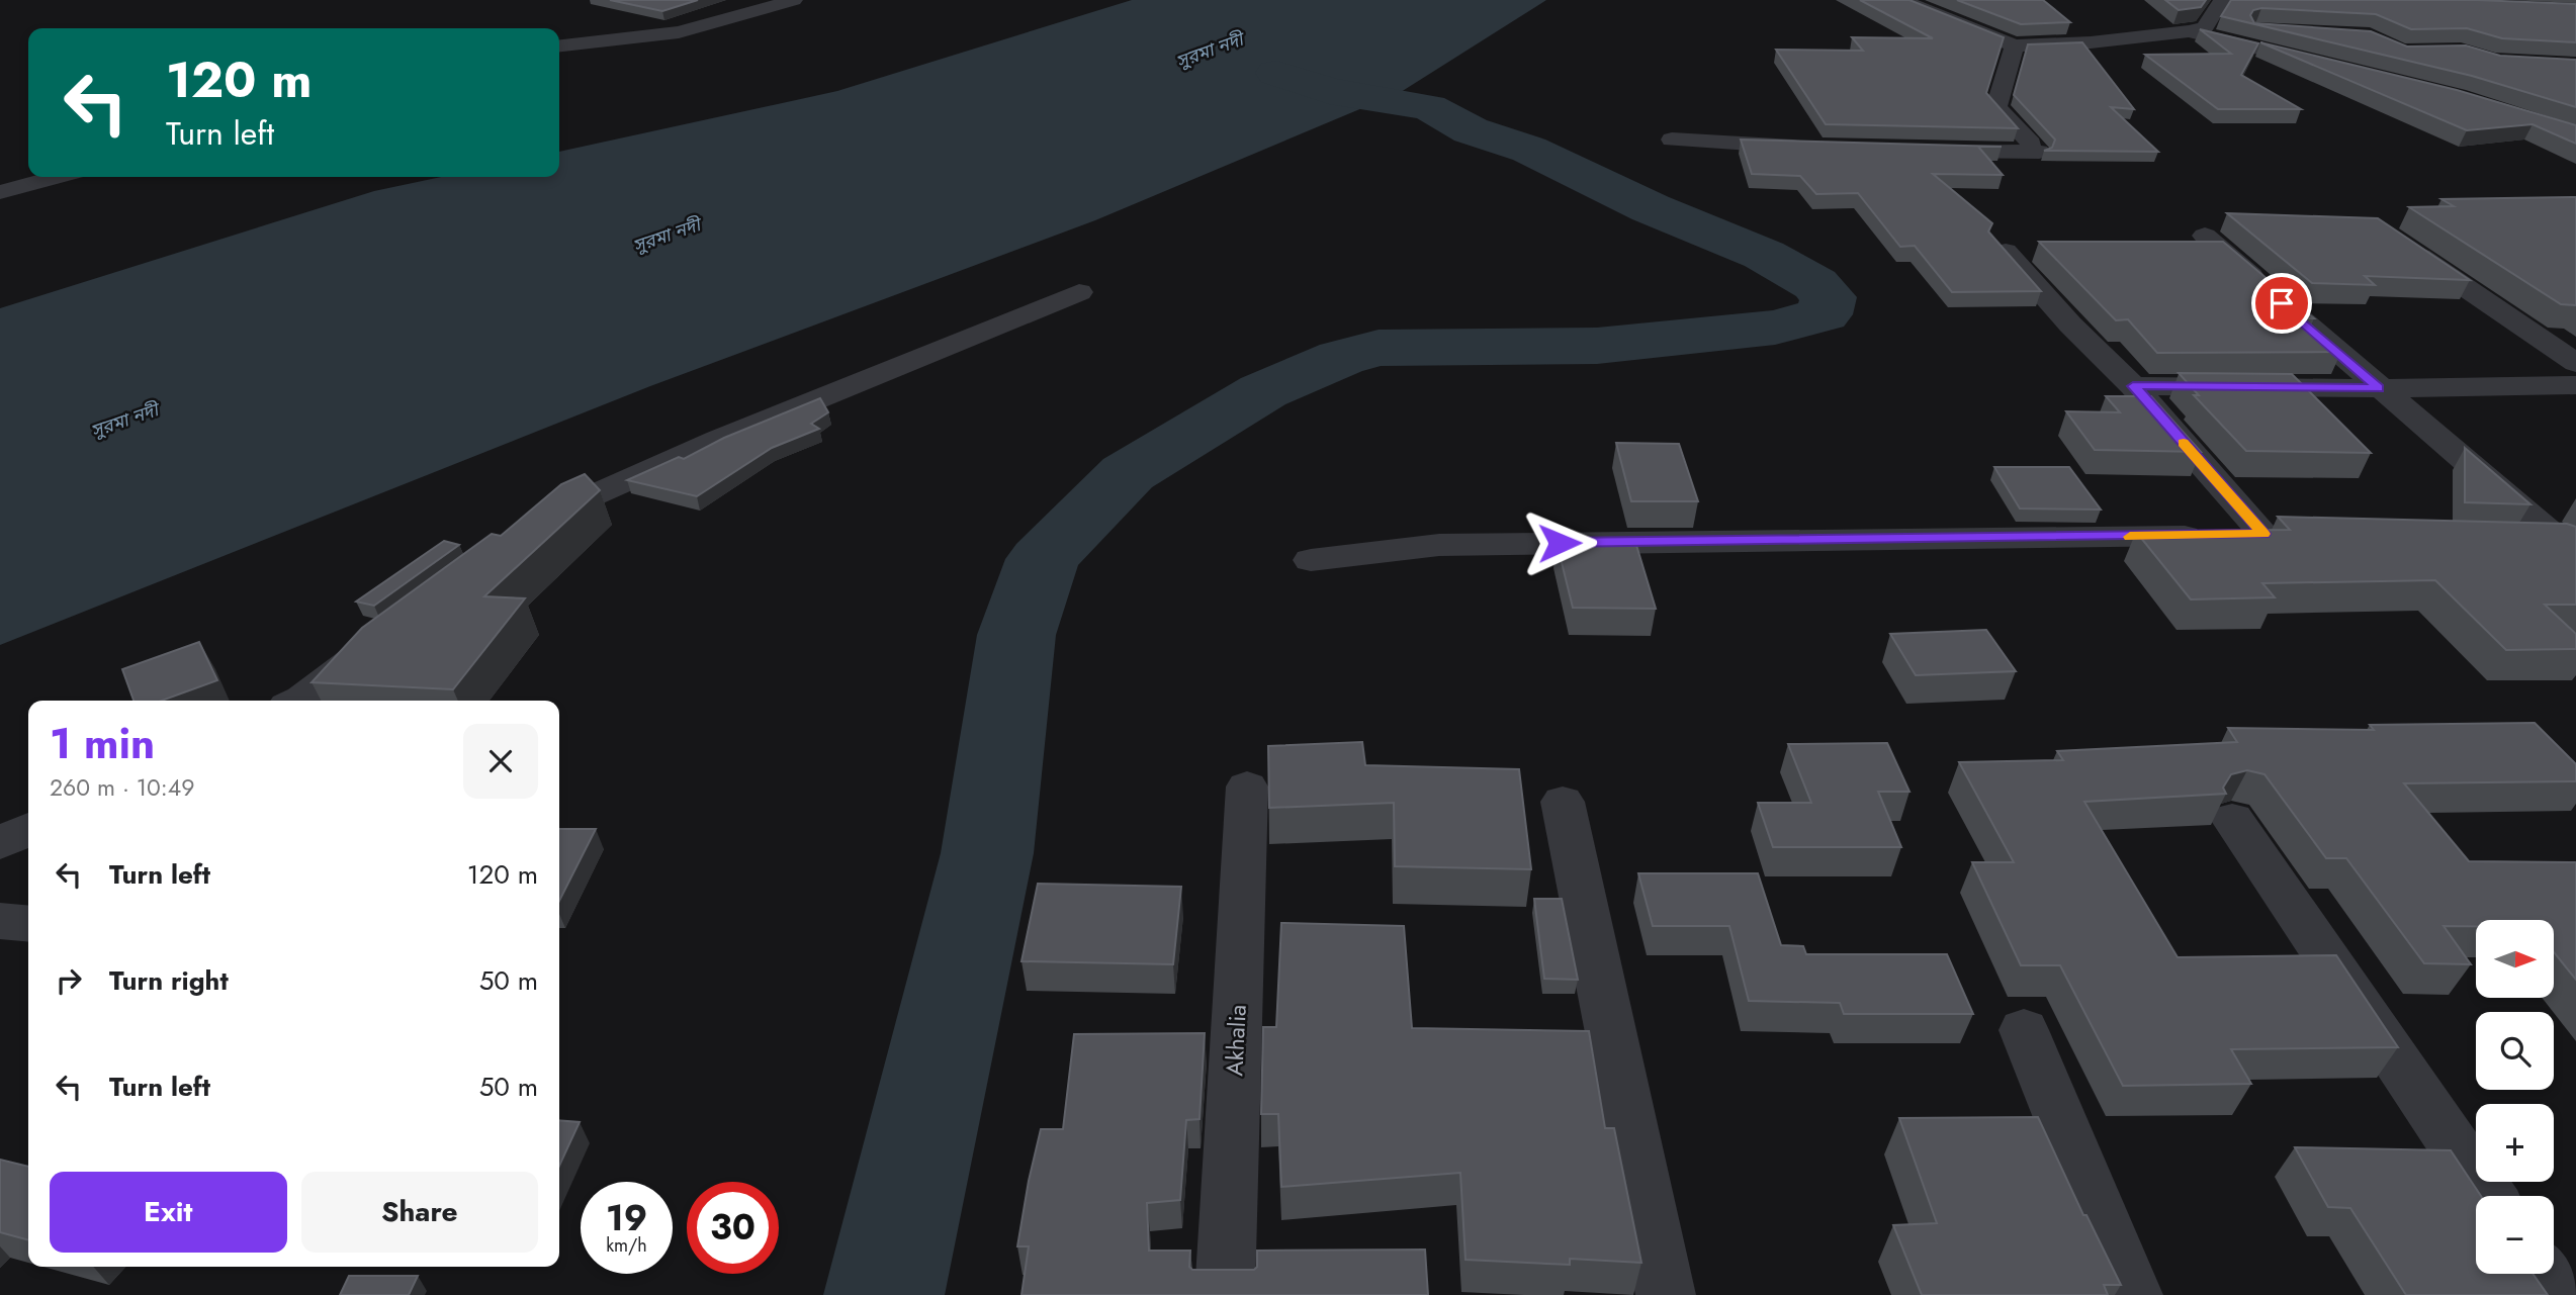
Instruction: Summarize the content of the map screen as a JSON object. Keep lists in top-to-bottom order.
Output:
{
  "streets": {
    "street": ["Akhalia"]
  },
  "water": ["সুরমা নদী"],
  "north": "right",
  "page": {
    "turn": ["120 m", "Turn left"],
    "heading": ["1 min", "260 m · 10:49"],
    "list": [
      {
        "name": "Turn left",
        "value": "120 m"
      },
      {
        "name": "Turn right",
        "value": "50 m"
      },
      {
        "name": "Turn left",
        "value": "50 m"
      }
    ],
    "map_buttons": ["+", "−"],
    "buttons": ["Exit", "Share"],
    "speed": "19 km/h",
    "limit": "30"
  }
}
